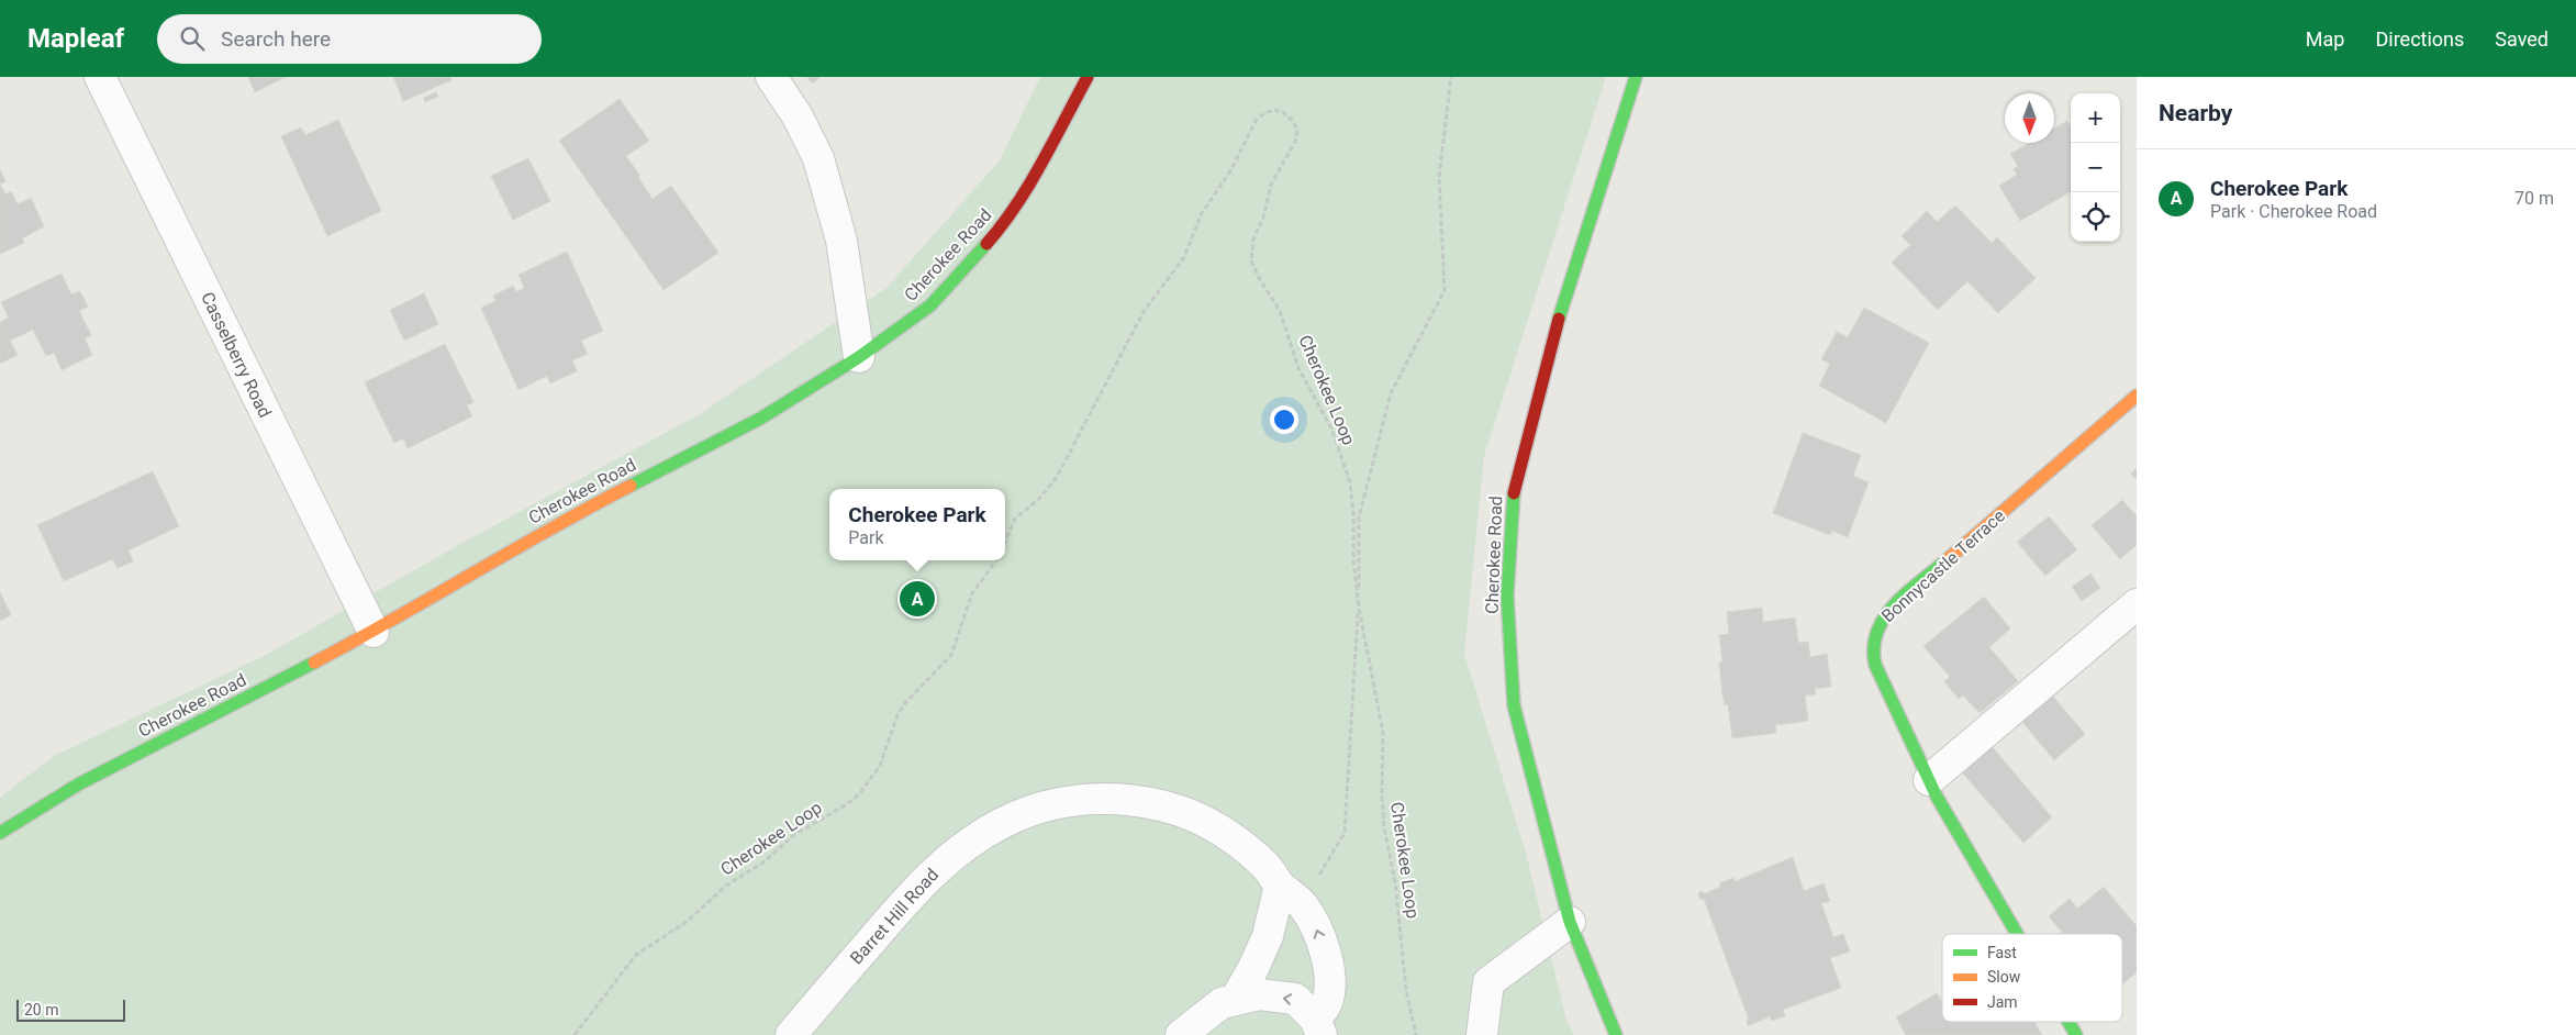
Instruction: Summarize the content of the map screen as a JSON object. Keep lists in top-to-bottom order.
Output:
{
  "streets": {
    "street": [
      "Cherokee Road",
      "Casselberry Road",
      "Bonnycastle Terrace",
      "Barret Hill Road"
    ],
    "path": ["Cherokee Loop"]
  },
  "crossings": [
    ["Cherokee Road", "Casselberry Road"]
  ],
  "legend": ["Fast", "Slow", "Jam"],
  "scale_bar": "20 m",
  "north": "bottom",
  "page": {
    "header": "Mapleaf",
    "search": "Search here",
    "nav": ["Map", "Directions", "Saved"],
    "heading": "Nearby",
    "map_buttons": ["+", "−"],
    "list": [
      {
        "mark": "A",
        "name": "Cherokee Park",
        "note": "Park · Cherokee Road",
        "value": "70 m"
      }
    ],
    "popup": ["Cherokee Park", "Park"],
    "pins": "A",
    "scale": "20 m"
  }
}
